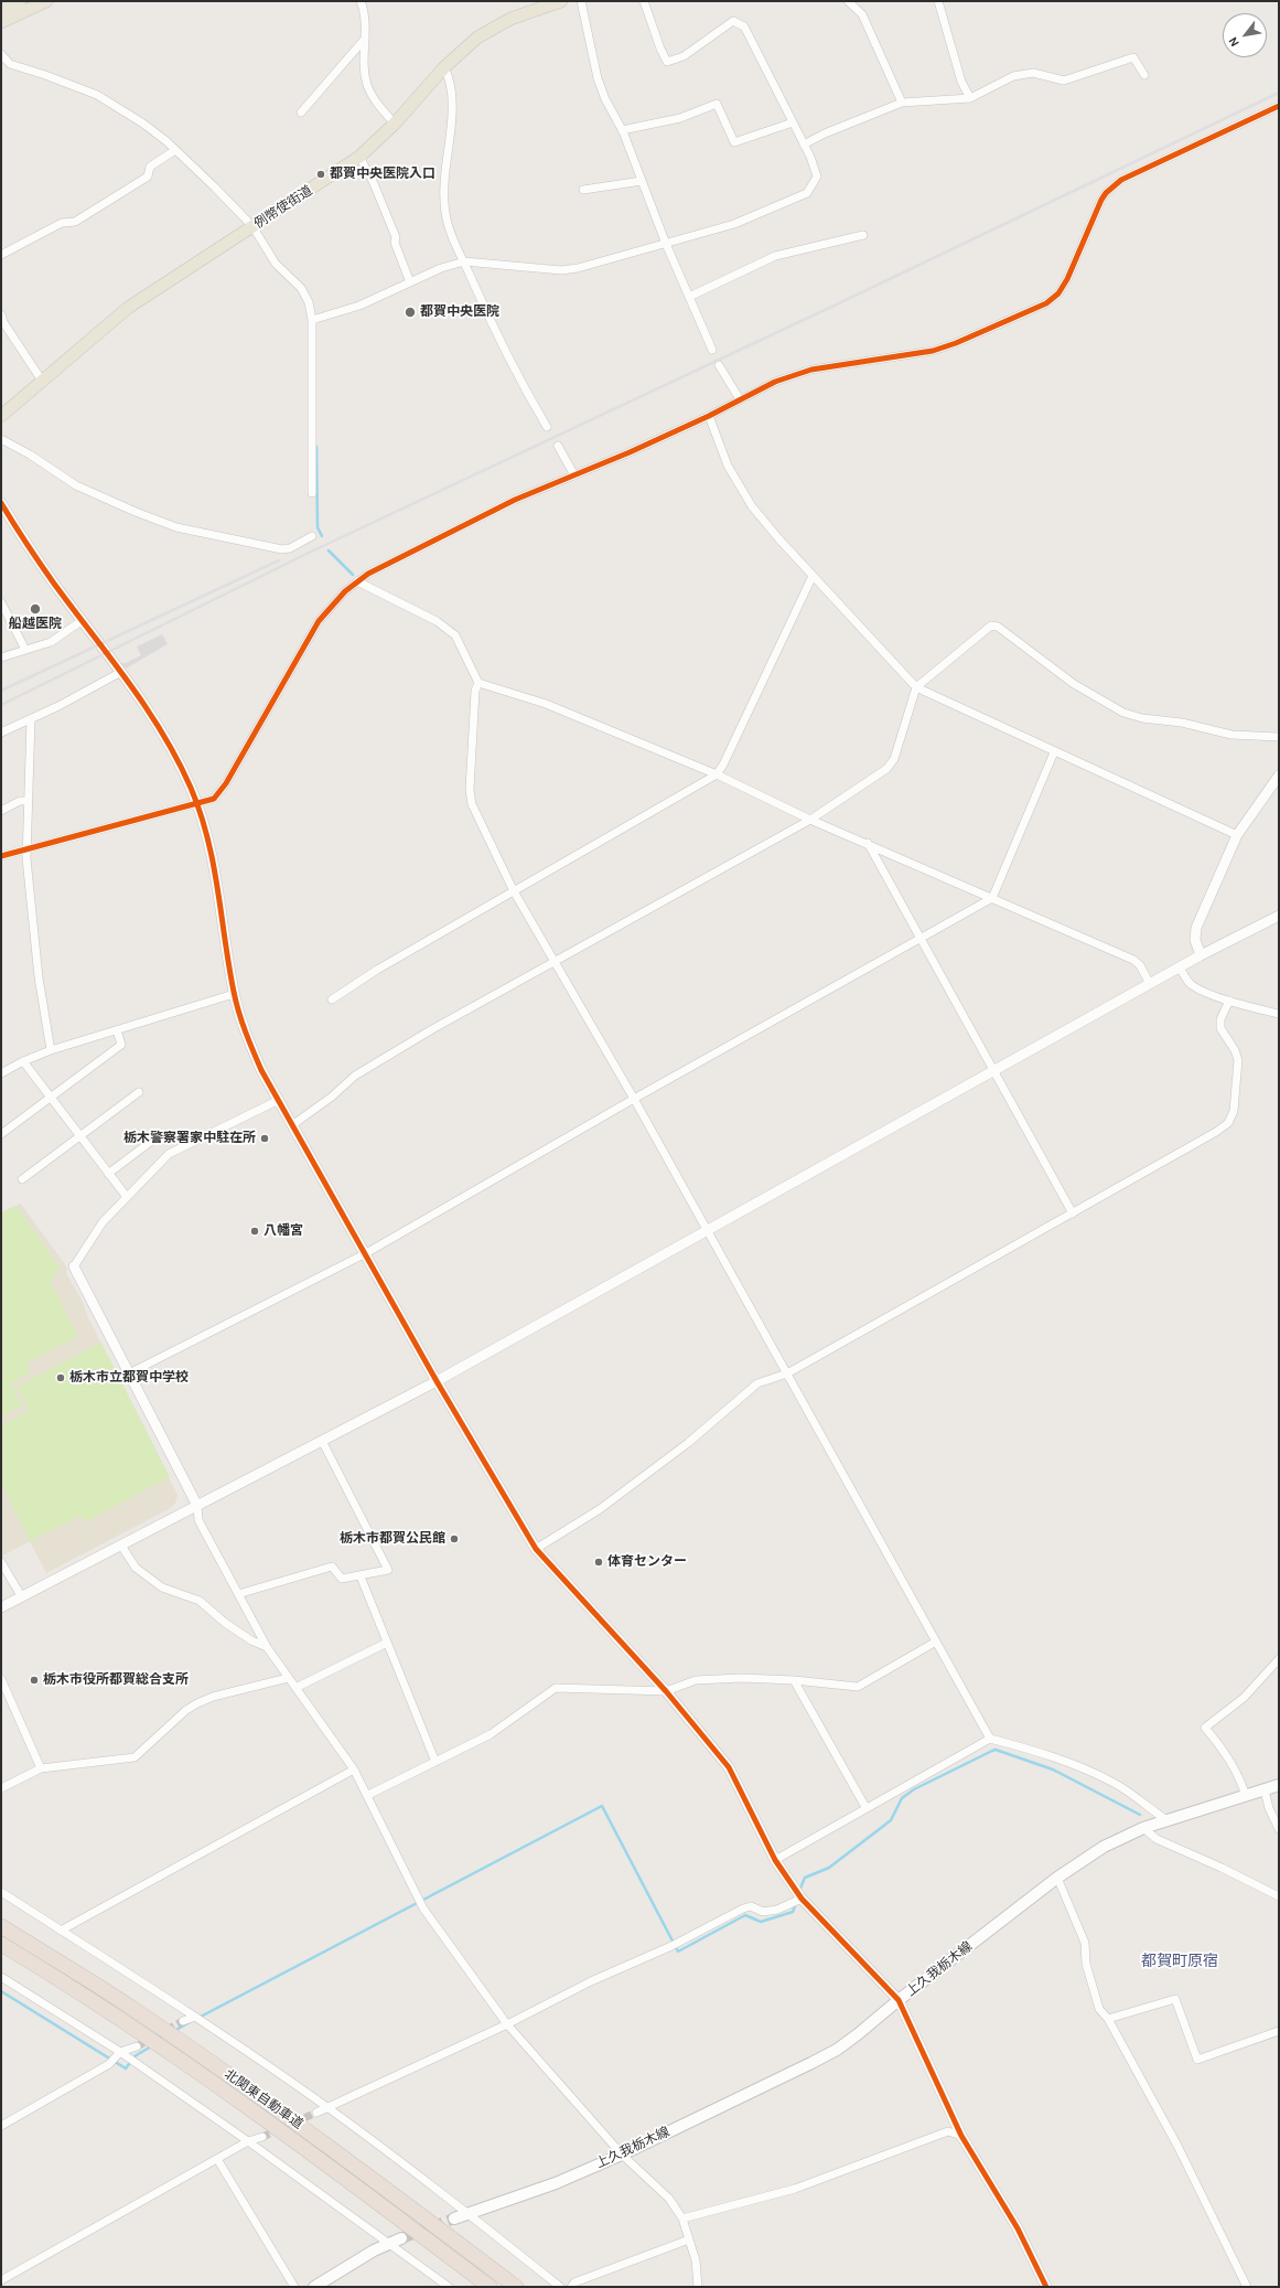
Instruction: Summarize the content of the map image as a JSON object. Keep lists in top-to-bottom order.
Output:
{
  "streets": {
    "highway": ["北関東自動車道"],
    "main road": ["例幣使街道", "上久我栃木線"]
  },
  "districts": ["都賀町原宿"],
  "places": [
    "都賀中央医院入口",
    "都賀中央医院",
    "船越医院",
    "栃木警察署家中駐在所",
    "八幡宮",
    "栃木市立都賀中学校",
    "栃木市都賀公民館",
    "体育センター",
    "栃木市役所都賀総合支所"
  ],
  "north": "bottom left"
}
